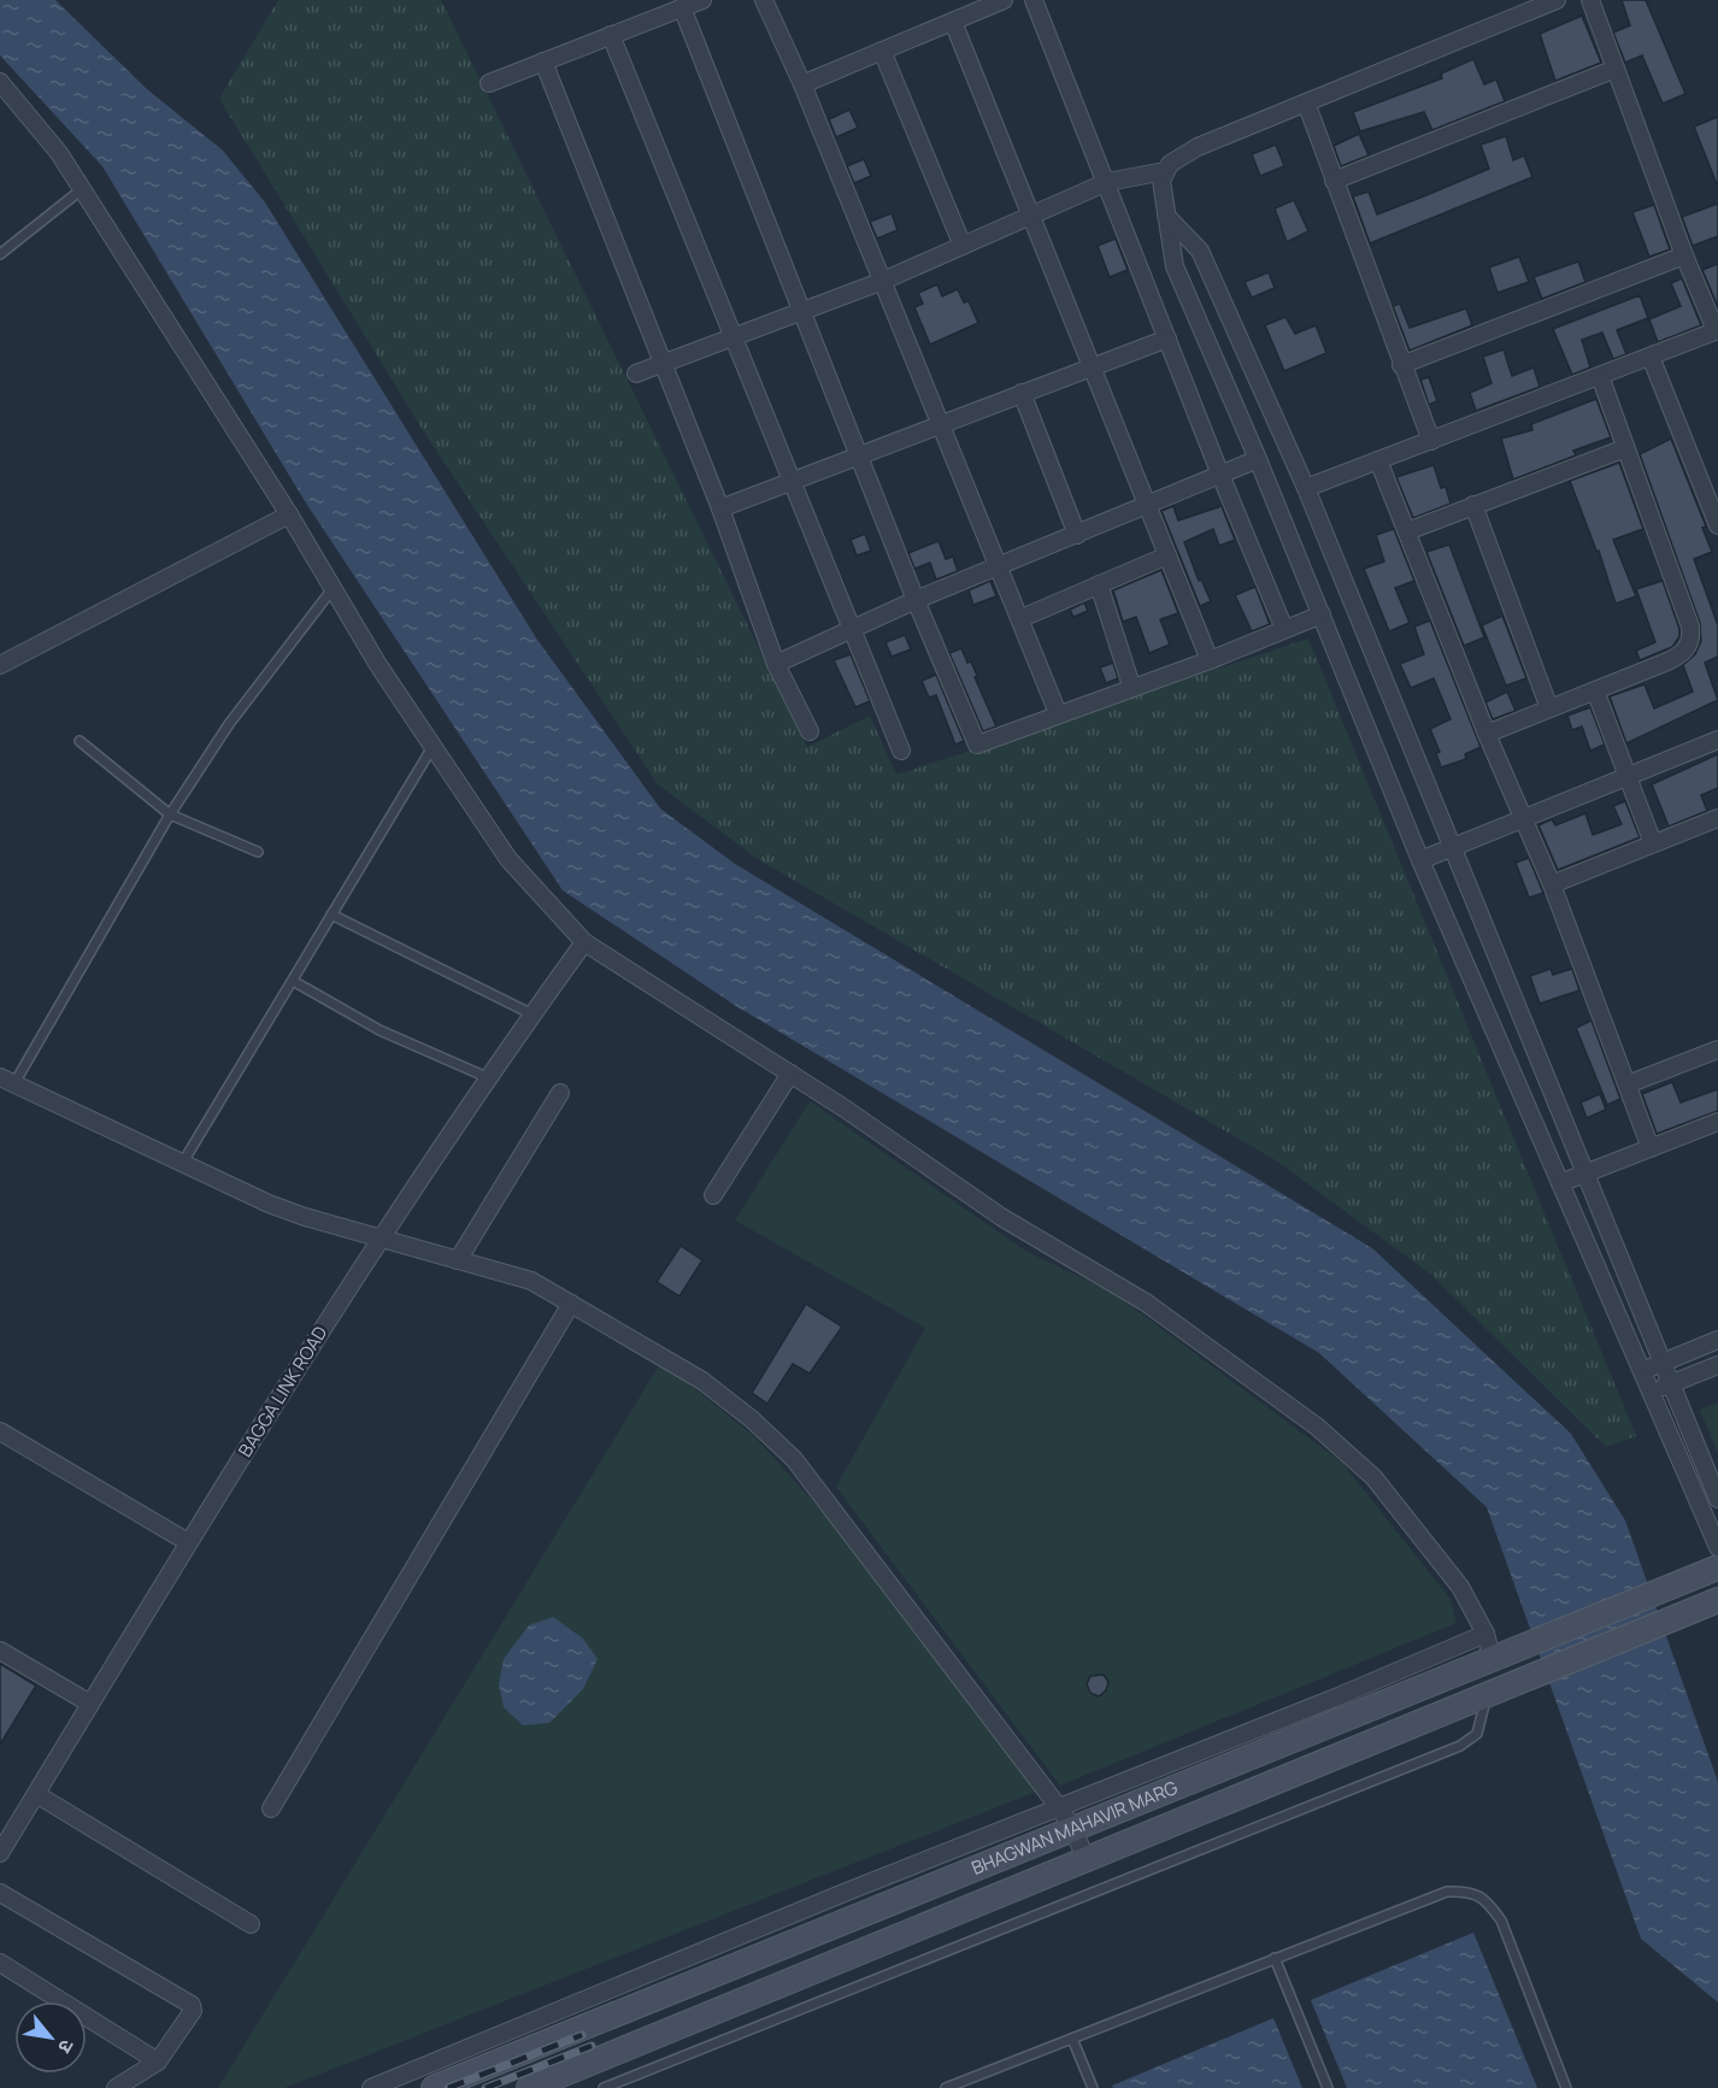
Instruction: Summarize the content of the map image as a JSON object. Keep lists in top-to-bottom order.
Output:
{
  "streets": {
    "main road": ["BHAGWAN MAHAVIR MARG"],
    "street": ["BAGGA LINK ROAD"]
  },
  "north": "bottom right"
}
